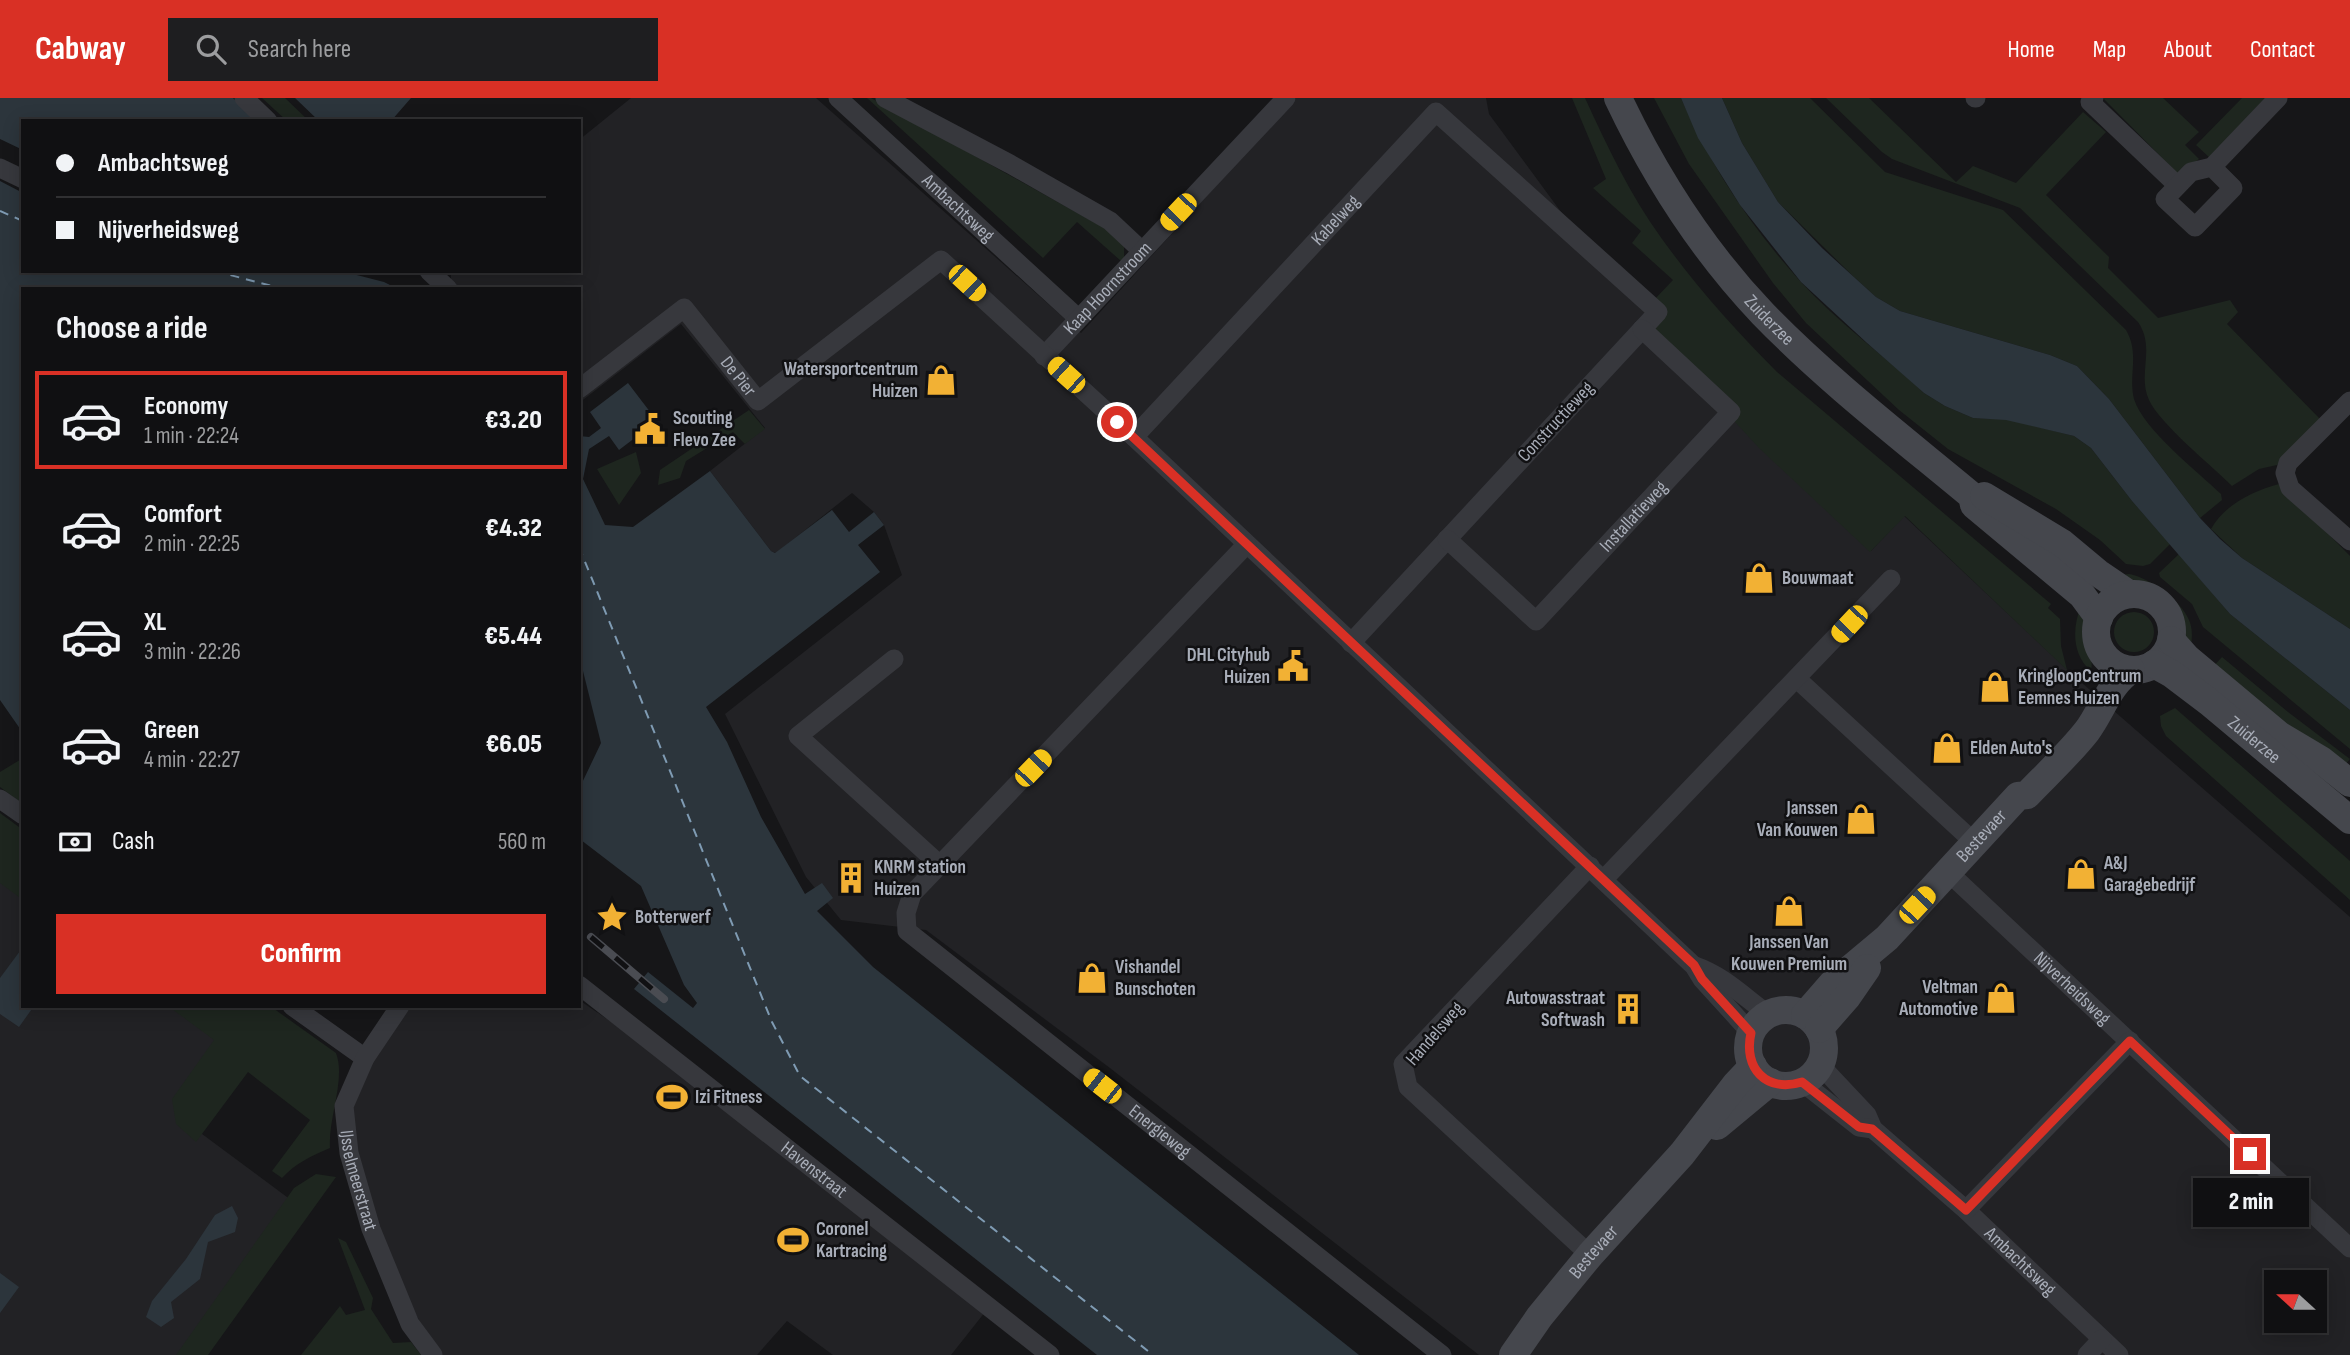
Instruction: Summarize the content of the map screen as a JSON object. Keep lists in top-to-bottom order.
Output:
{
  "streets": {
    "street": [
      "Ambachtsweg",
      "Kabelweg",
      "Kaap Hoornstroom",
      "Zuiderzee",
      "De Pier",
      "Constructieweg",
      "Installatieweg",
      "Bestevaer",
      "Nijverheidsweg",
      "Handelsweg",
      "Energieweg",
      "Havenstraat",
      "IJsselmeerstraat"
    ]
  },
  "crossings": [
    ["Ambachtsweg", "Kaap Hoornstroom"],
    ["Ambachtsweg", "Bestevaer"],
    ["Kabelweg", "Constructieweg"],
    ["Kaap Hoornstroom", "De Pier"],
    ["Zuiderzee", "Bestevaer"],
    ["Constructieweg", "Installatieweg"],
    ["Bestevaer", "Nijverheidsweg"],
    ["Bestevaer", "Handelsweg"]
  ],
  "places": {
    "shop": [
      "Watersportcentrum Huizen",
      "Bouwmaat",
      "KringloopCentrum Eemnes Huizen",
      "Elden Auto's",
      "Janssen Van Kouwen",
      "A&J Garagebedrijf",
      "Janssen Van Kouwen Premium",
      "Vishandel Bunschoten",
      "Veltman Automotive"
    ],
    "public building": ["Scouting Flevo Zee", "DHL Cityhub Huizen"],
    "building": ["KNRM station Huizen", "Autowasstraat Softwash"],
    "place": ["Botterwerf"],
    "sports": ["Izi Fitness", "Coronel Kartracing"]
  },
  "north": "left",
  "page": {
    "header": "Cabway",
    "search": "Search here",
    "nav": [
      "Home",
      "Map",
      "About",
      "Contact"
    ],
    "banner": ["Ambachtsweg", "Nijverheidsweg"],
    "heading": "Choose a ride",
    "list": [
      {
        "name": "Economy",
        "note": "1 min · 22:24",
        "value": "€3.20"
      },
      {
        "name": "Comfort",
        "note": "2 min · 22:25",
        "value": "€4.32"
      },
      {
        "name": "XL",
        "note": "3 min · 22:26",
        "value": "€5.44"
      },
      {
        "name": "Green",
        "note": "4 min · 22:27",
        "value": "€6.05"
      }
    ],
    "pay": ["Cash", "560 m"],
    "buttons": "Confirm",
    "bubble": "2 min"
  }
}
